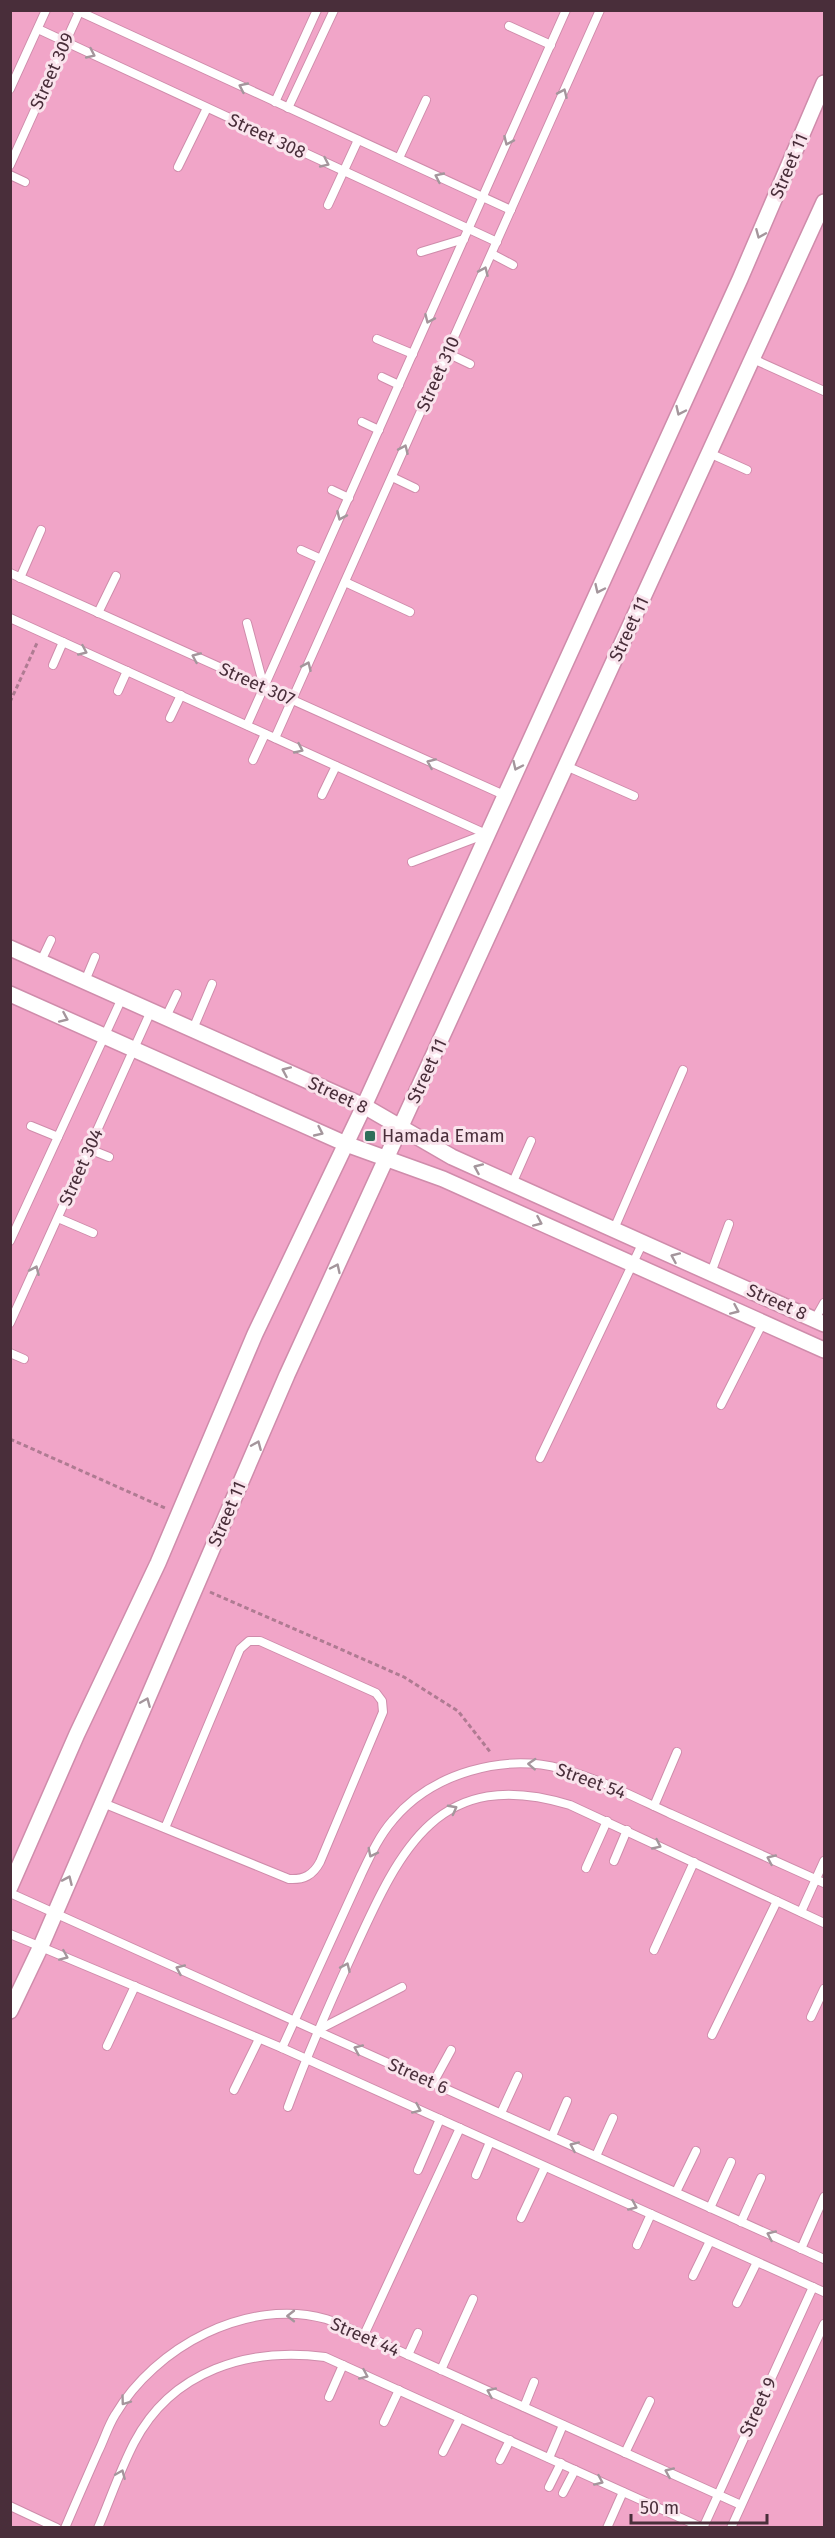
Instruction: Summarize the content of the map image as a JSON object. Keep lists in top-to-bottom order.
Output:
{
  "streets": {
    "street": ["Street 11", "Street 8"],
    "lane": [
      "Street 309",
      "Street 308",
      "Street 310",
      "Street 307",
      "Street 304",
      "Street 54",
      "Street 6",
      "Street 44",
      "Street 9"
    ]
  },
  "crossings": [
    ["Street 309", "Street 308"],
    ["Street 308", "Street 310"],
    ["Street 11", "Street 307"],
    ["Street 11", "Street 8"],
    ["Street 11", "Street 6"],
    ["Street 310", "Street 307"],
    ["Street 8", "Street 304"],
    ["Street 54", "Street 6"],
    ["Street 6", "Street 9"],
    ["Street 44", "Street 9"]
  ],
  "places": {
    "transit": ["Hamada Emam"]
  },
  "scale_bar": "50 m"
}
